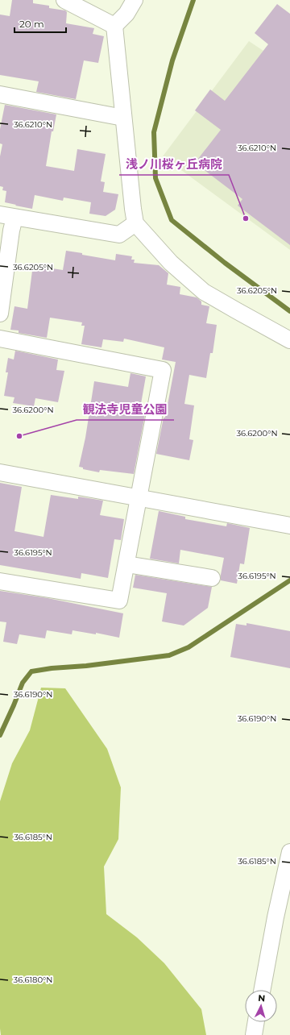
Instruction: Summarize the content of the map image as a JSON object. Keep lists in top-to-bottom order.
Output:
{
  "places": ["浅ノ川桜ヶ丘病院", "観法寺児童公園"],
  "scale_bar": "20 m",
  "north": "top",
  "coordinates": [
    "36.6210°N",
    "36.6205°N",
    "36.6200°N",
    "36.6195°N",
    "36.6190°N",
    "36.6185°N",
    "36.6180°N"
  ]
}
